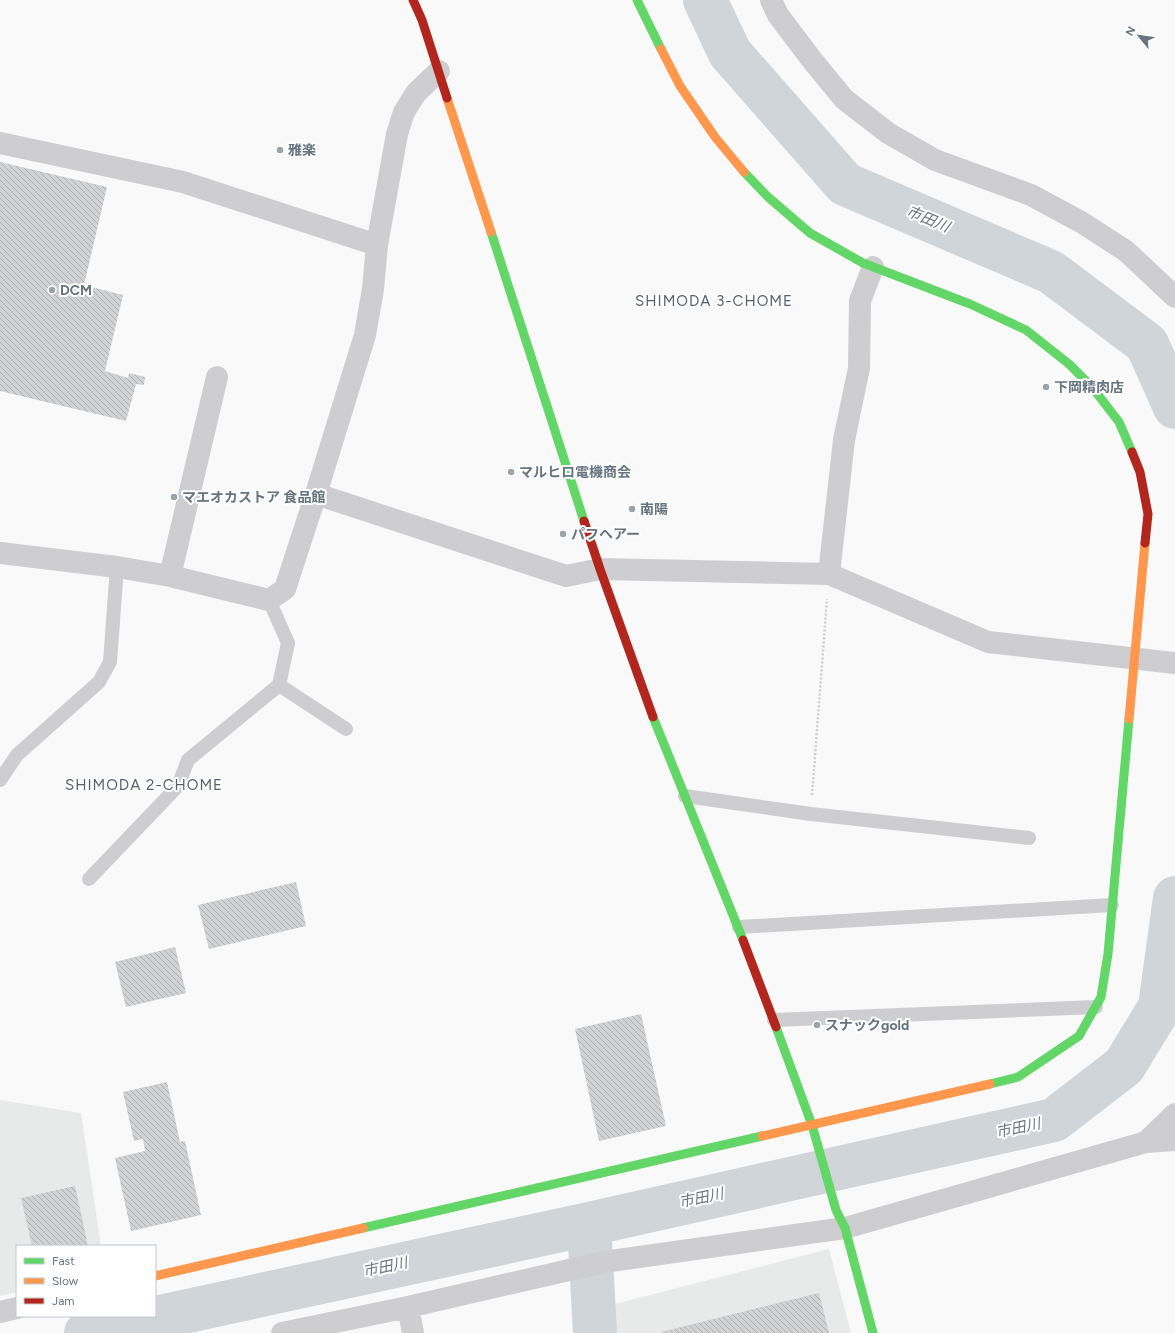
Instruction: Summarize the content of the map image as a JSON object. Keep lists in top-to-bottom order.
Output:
{
  "districts": ["SHIMODA 3-CHOME", "SHIMODA 2-CHOME"],
  "water": ["市田川"],
  "places": [
    "雅楽",
    "DCM",
    "下岡精肉店",
    "マルヒロ電機商会",
    "マエオカストア 食品館",
    "南陽",
    "パフヘアー",
    "スナックgold"
  ],
  "legend": ["Fast", "Slow", "Jam"],
  "north": "top left"
}
